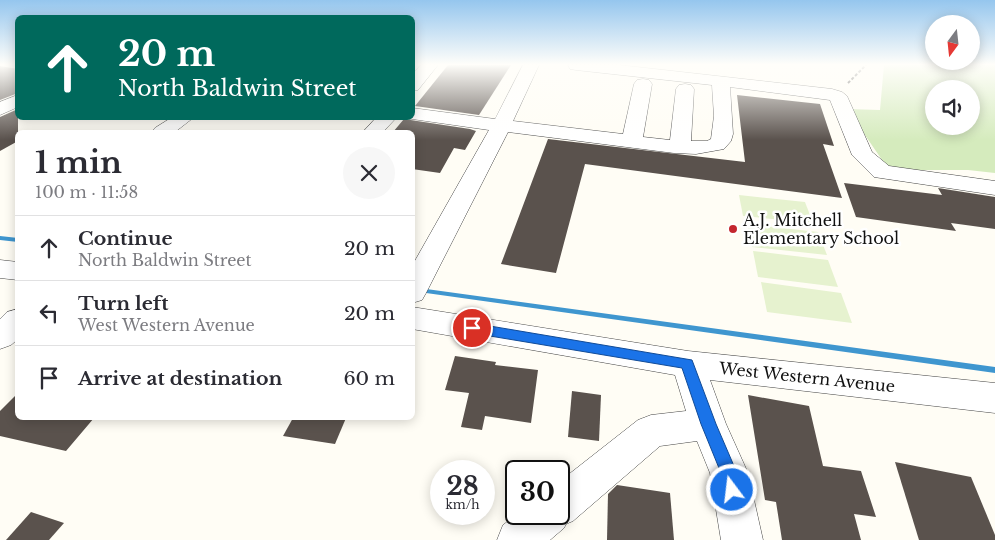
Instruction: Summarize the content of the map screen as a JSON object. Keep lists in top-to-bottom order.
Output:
{
  "streets": {
    "street": ["West Western Avenue"]
  },
  "places": ["A.J. Mitchell Elementary School"],
  "north": "bottom",
  "page": {
    "turn": ["20 m", "North Baldwin Street"],
    "heading": ["1 min", "100 m · 11:58"],
    "list": [
      {
        "name": "Continue",
        "note": "North Baldwin Street",
        "value": "20 m"
      },
      {
        "name": "Turn left",
        "note": "West Western Avenue",
        "value": "20 m"
      },
      {
        "name": "Arrive at destination",
        "value": "60 m"
      }
    ],
    "speed": "28 km/h",
    "limit": "30"
  }
}
